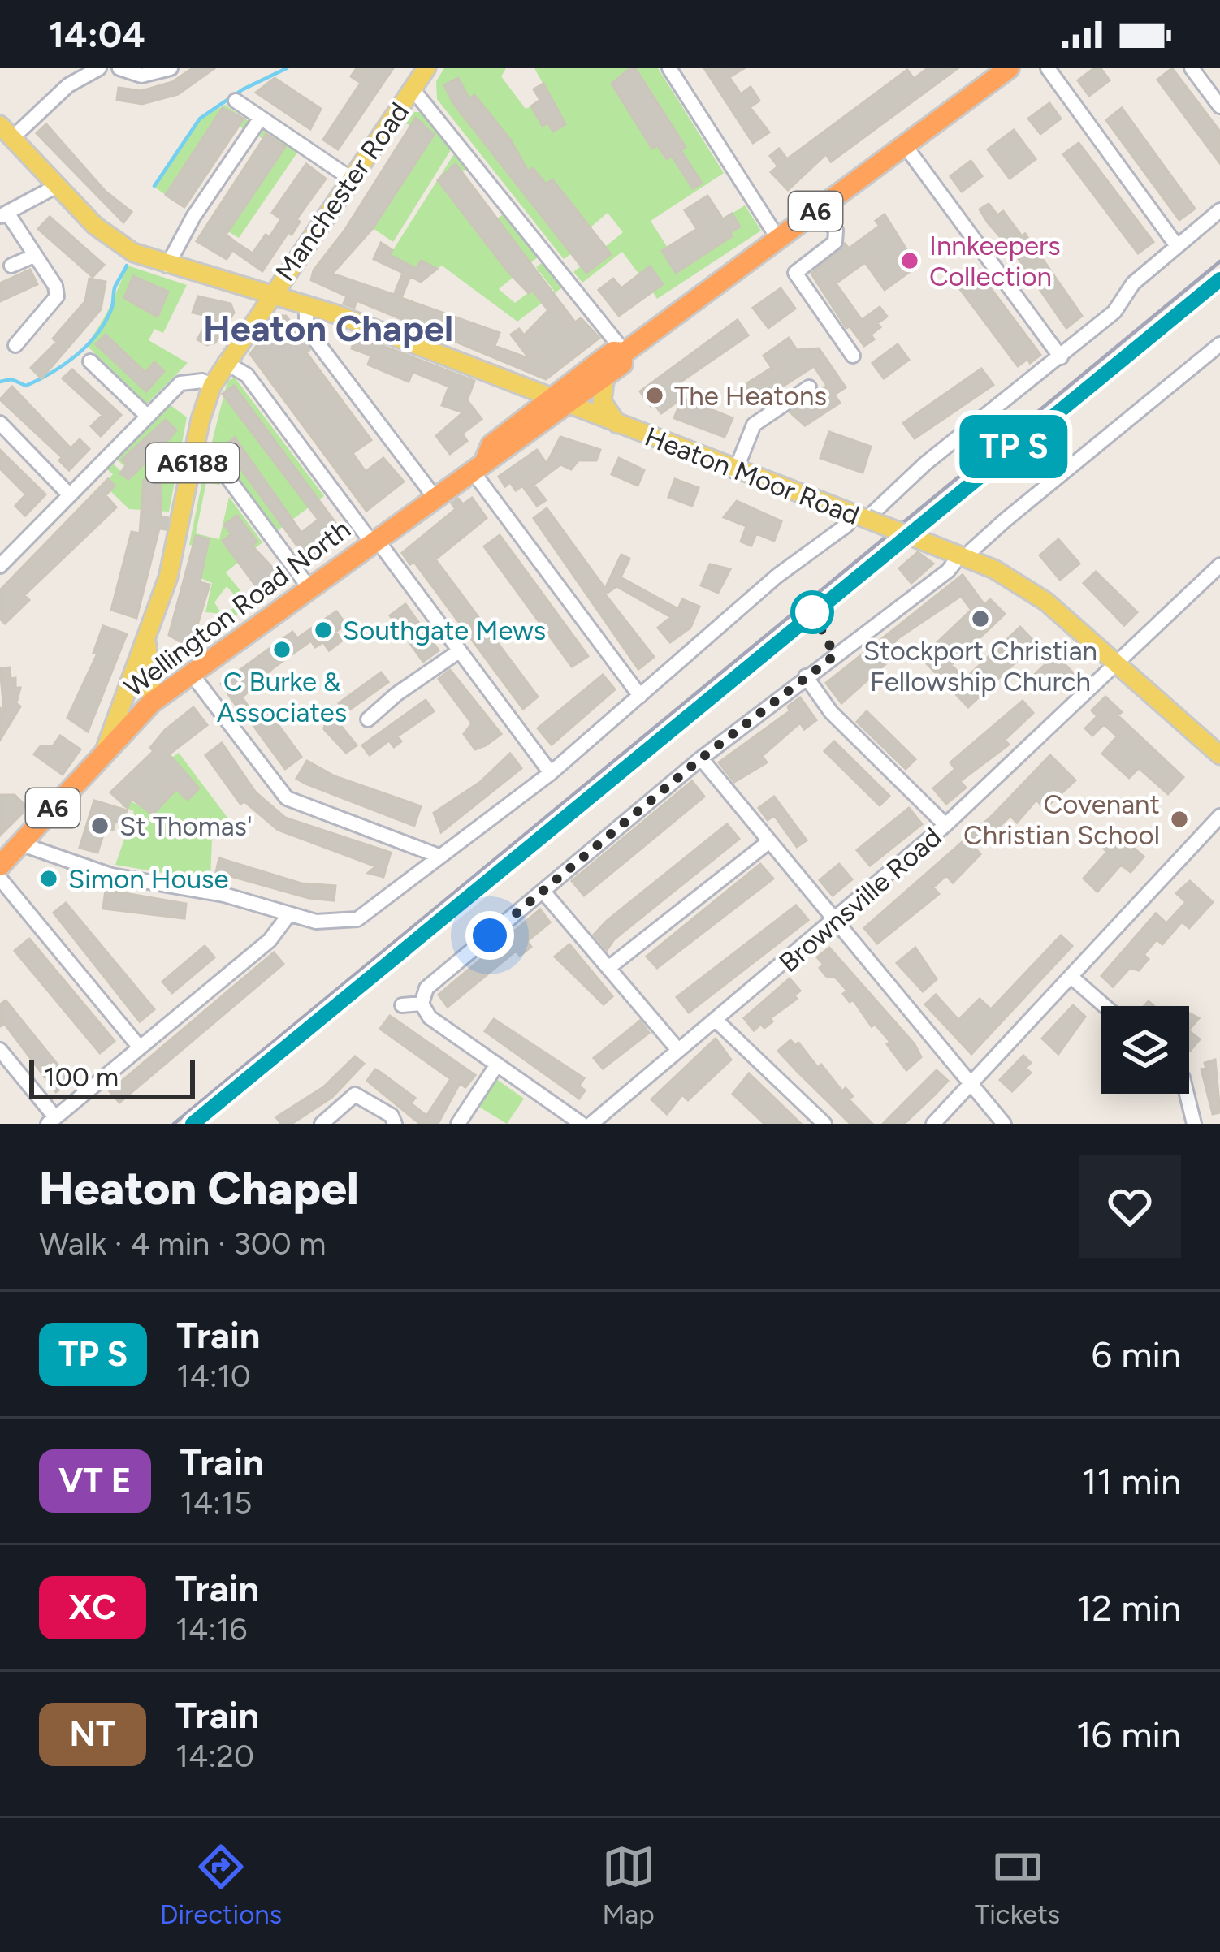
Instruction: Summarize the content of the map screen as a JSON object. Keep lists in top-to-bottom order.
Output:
{
  "streets": {
    "highway": ["A6", "Wellington Road North"],
    "main road": ["Manchester Road", "A6188", "Heaton Moor Road"],
    "street": ["Brownsville Road"]
  },
  "crossings": [
    ["Manchester Road", "Heaton Moor Road"],
    ["Manchester Road", "Wellington Road North"],
    ["Heaton Moor Road", "Wellington Road North"],
    ["Heaton Moor Road", "Brownsville Road"]
  ],
  "districts": ["Heaton Chapel"],
  "places": [
    "Innkeepers Collection",
    "The Heatons",
    "Stockport Christian Fellowship Church",
    "Southgate Mews",
    "C Burke & Associates",
    "Covenant Christian School",
    "St Thomas'",
    "Simon House"
  ],
  "scale_bar": "100 m",
  "page": {
    "status": "14:04",
    "on_map": "TP S",
    "scale": "100 m",
    "heading": ["Heaton Chapel", "Walk · 4 min · 300 m"],
    "list": [
      {
        "mark": "TP S",
        "name": "Train",
        "note": "14:10",
        "value": "6 min"
      },
      {
        "mark": "VT E",
        "name": "Train",
        "note": "14:15",
        "value": "11 min"
      },
      {
        "mark": "XC",
        "name": "Train",
        "note": "14:16",
        "value": "12 min"
      },
      {
        "mark": "NT",
        "name": "Train",
        "note": "14:20",
        "value": "16 min"
      }
    ],
    "tabs": ["Directions", "Map", "Tickets"]
  }
}
